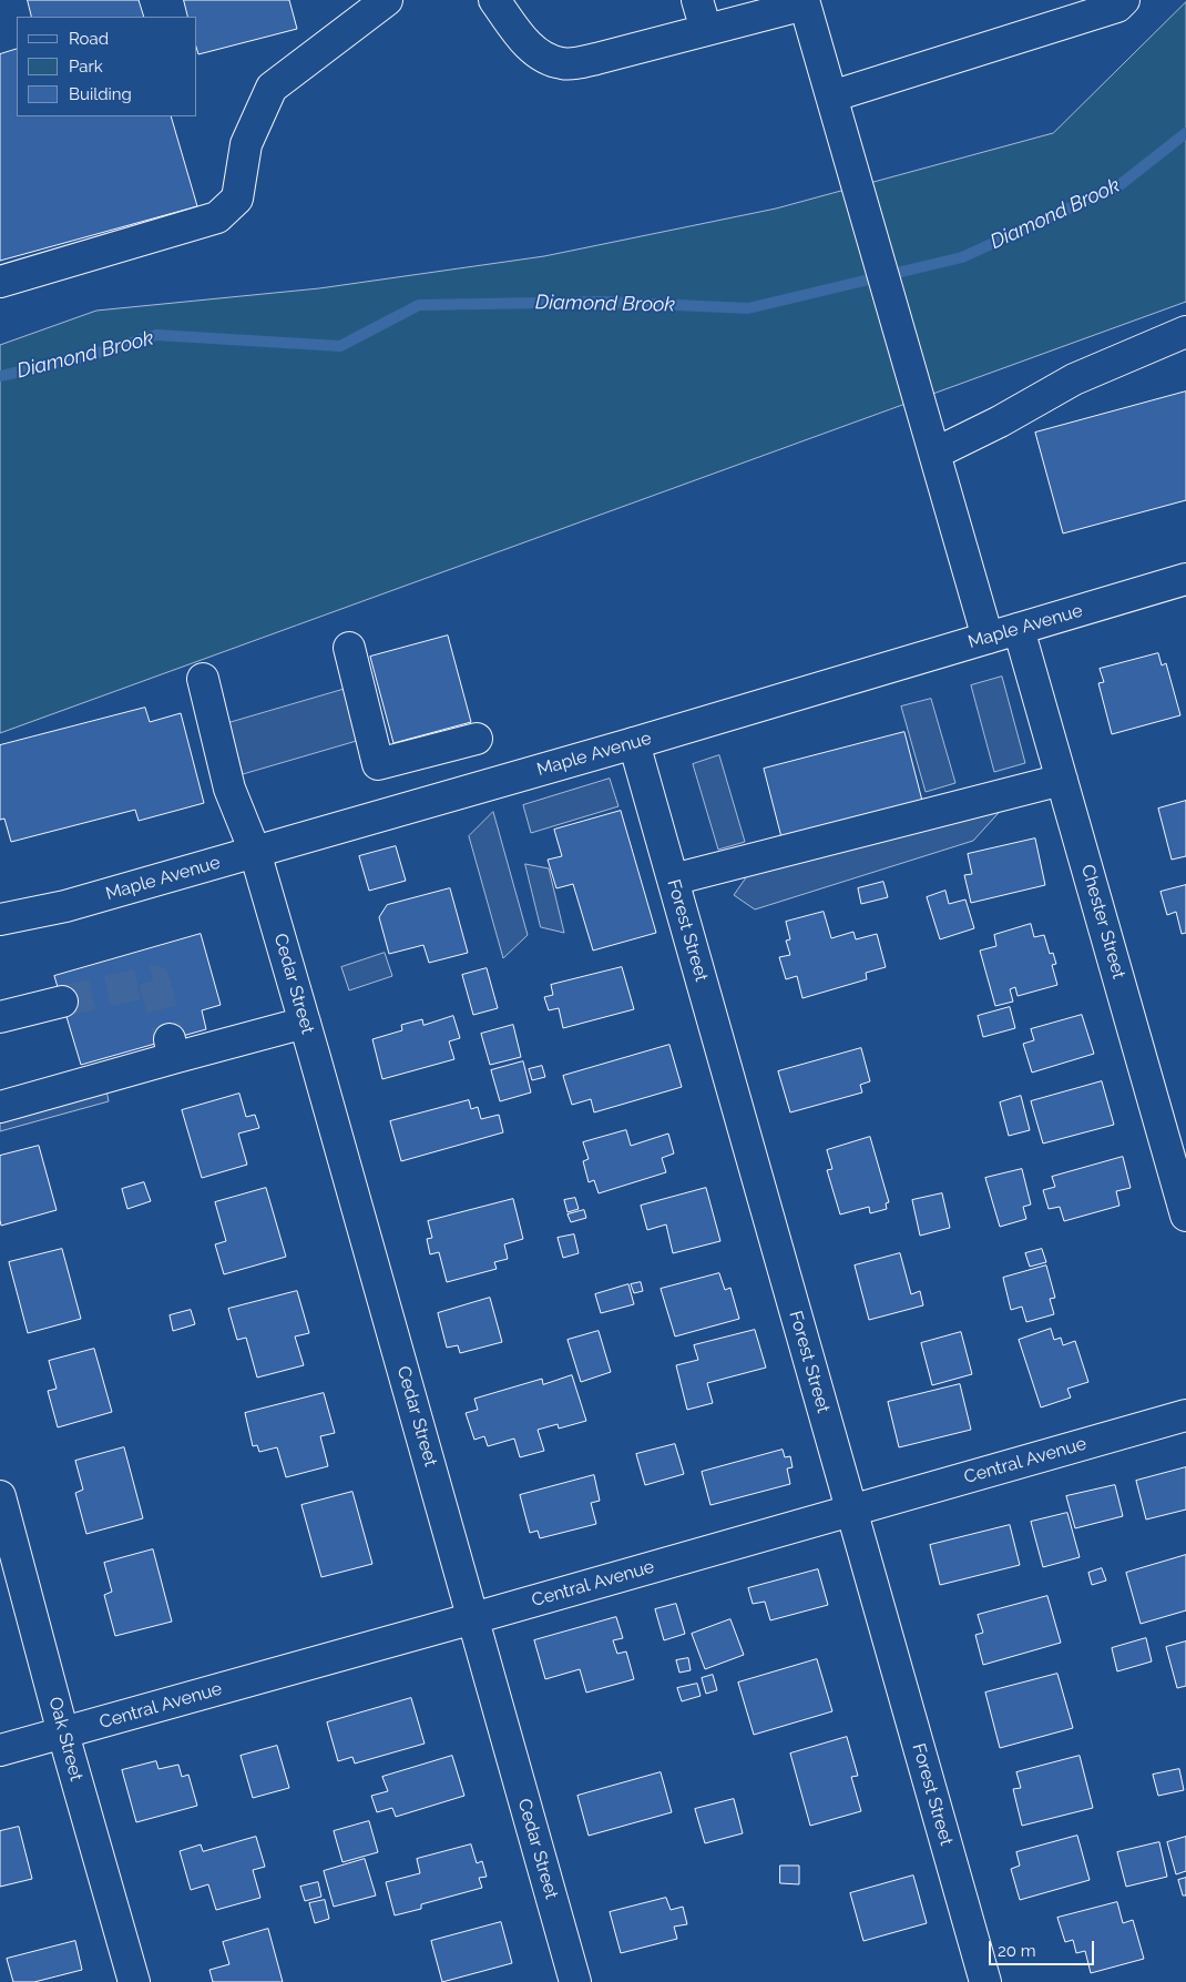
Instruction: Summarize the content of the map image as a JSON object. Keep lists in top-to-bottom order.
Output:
{
  "streets": {
    "street": [
      "Maple Avenue",
      "Chester Street",
      "Forest Street",
      "Cedar Street",
      "Central Avenue",
      "Oak Street"
    ]
  },
  "crossings": [
    ["Maple Avenue", "Chester Street"],
    ["Maple Avenue", "Forest Street"],
    ["Maple Avenue", "Cedar Street"],
    ["Forest Street", "Central Avenue"],
    ["Cedar Street", "Central Avenue"],
    ["Central Avenue", "Oak Street"]
  ],
  "water": ["Diamond Brook"],
  "legend": ["Road", "Park", "Building"],
  "scale_bar": "20 m"
}
